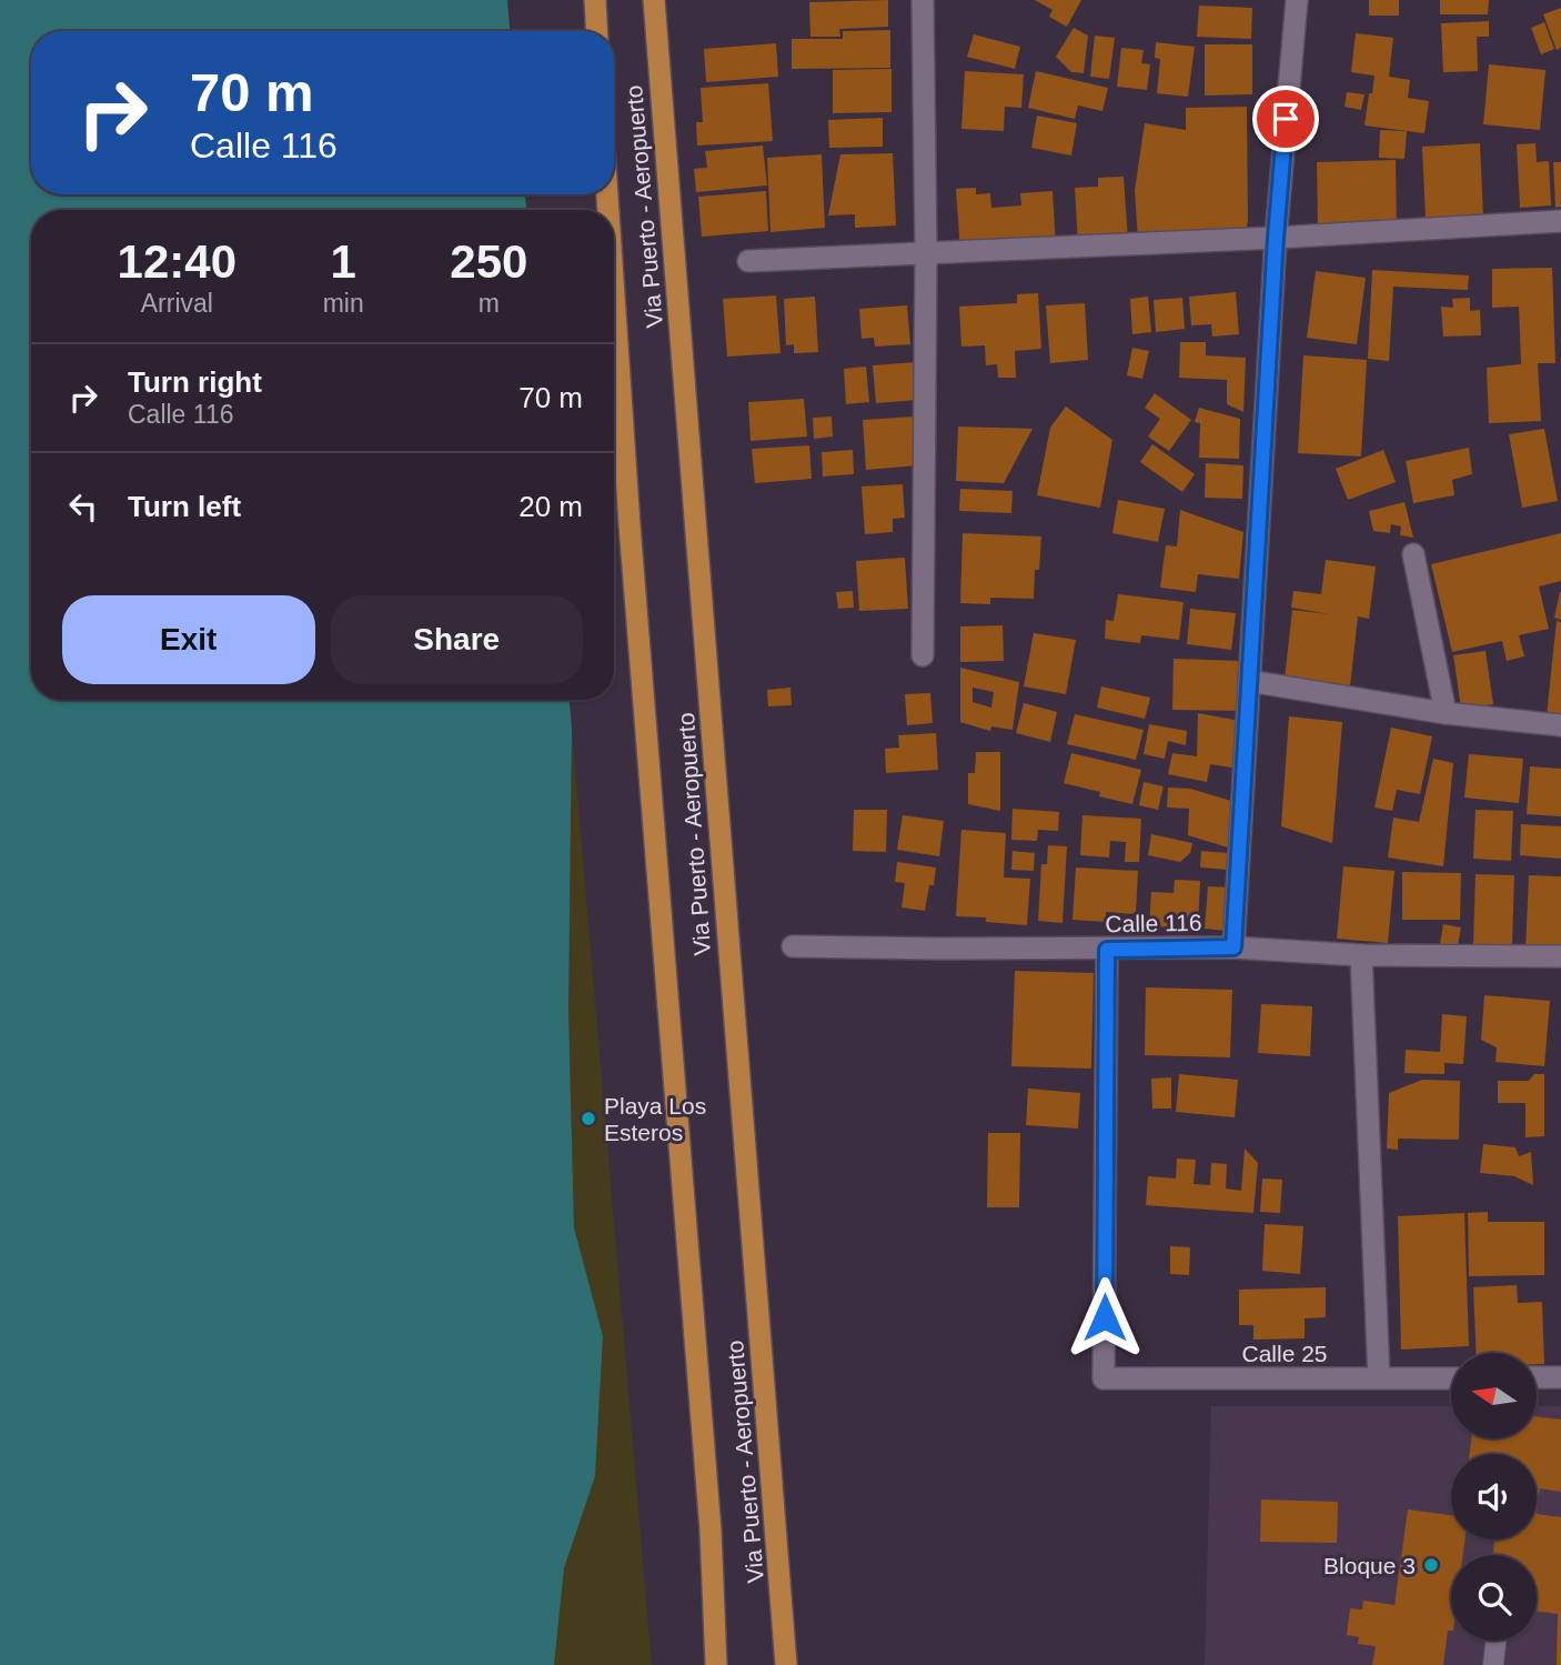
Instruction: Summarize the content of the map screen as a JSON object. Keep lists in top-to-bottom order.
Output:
{
  "streets": {
    "main road": ["Via Puerto - Aeropuerto"],
    "street": ["Calle 116", "Calle 25"]
  },
  "crossings": [
    ["Calle 116", "Calle 25"]
  ],
  "places": ["Playa Los Esteros", "Bloque 3"],
  "north": "left",
  "page": {
    "turn": ["70 m", "Calle 116"],
    "eta": [
      "12:40",
      "Arrival",
      "1",
      "min",
      "250",
      "m"
    ],
    "list": [
      {
        "name": "Turn right",
        "note": "Calle 116",
        "value": "70 m"
      },
      {
        "name": "Turn left",
        "value": "20 m"
      }
    ],
    "buttons": ["Exit", "Share"]
  }
}
